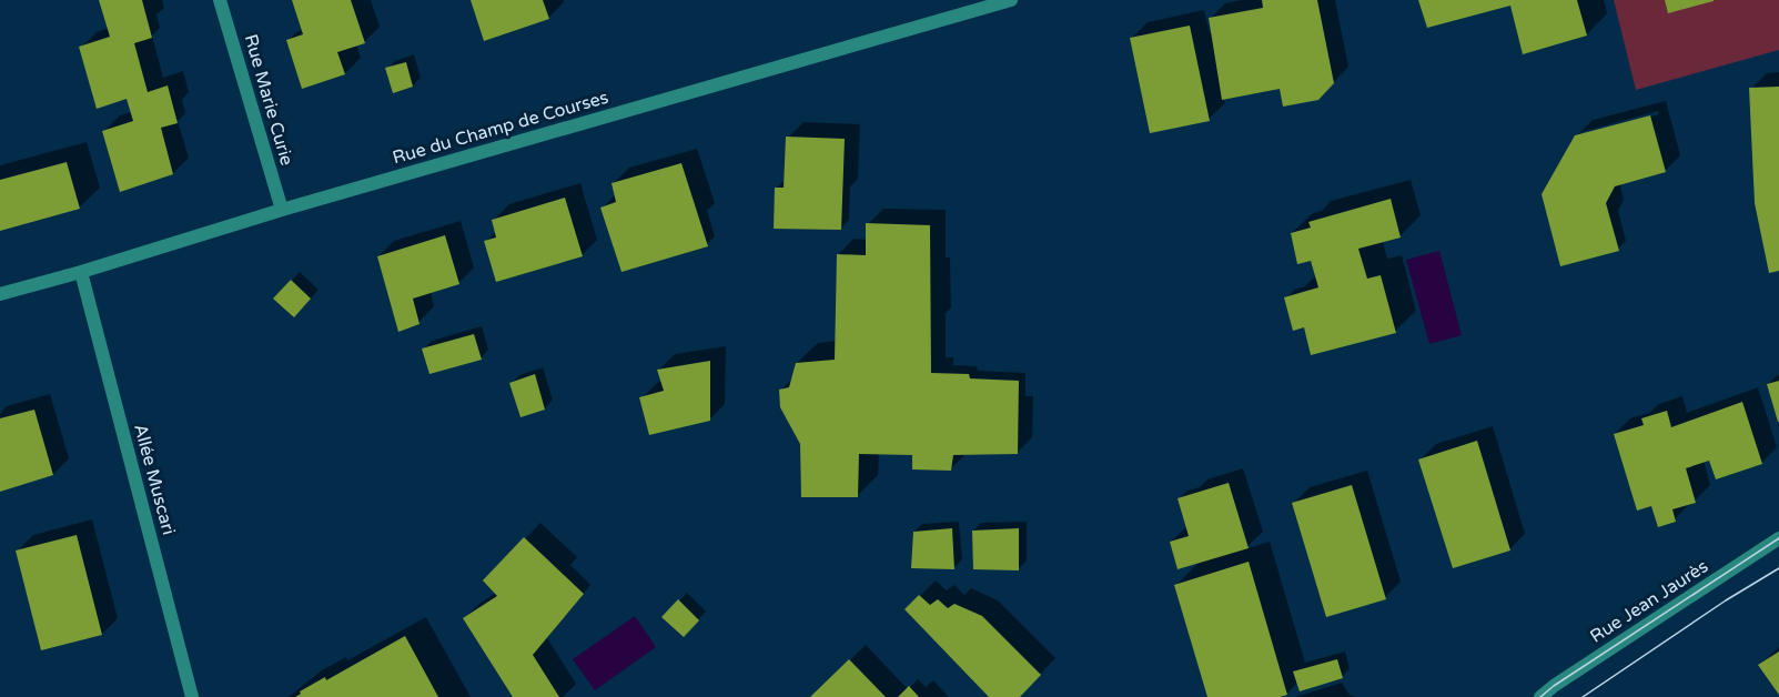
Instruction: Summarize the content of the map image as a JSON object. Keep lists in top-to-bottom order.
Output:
{
  "streets": {
    "street": [
      "Rue Marie Curie",
      "Rue du Champ de Courses",
      "Allée Muscari",
      "Rue Jean Jaurès"
    ]
  },
  "crossings": [
    ["Rue Marie Curie", "Rue du Champ de Courses"],
    ["Rue du Champ de Courses", "Allée Muscari"]
  ]
}
